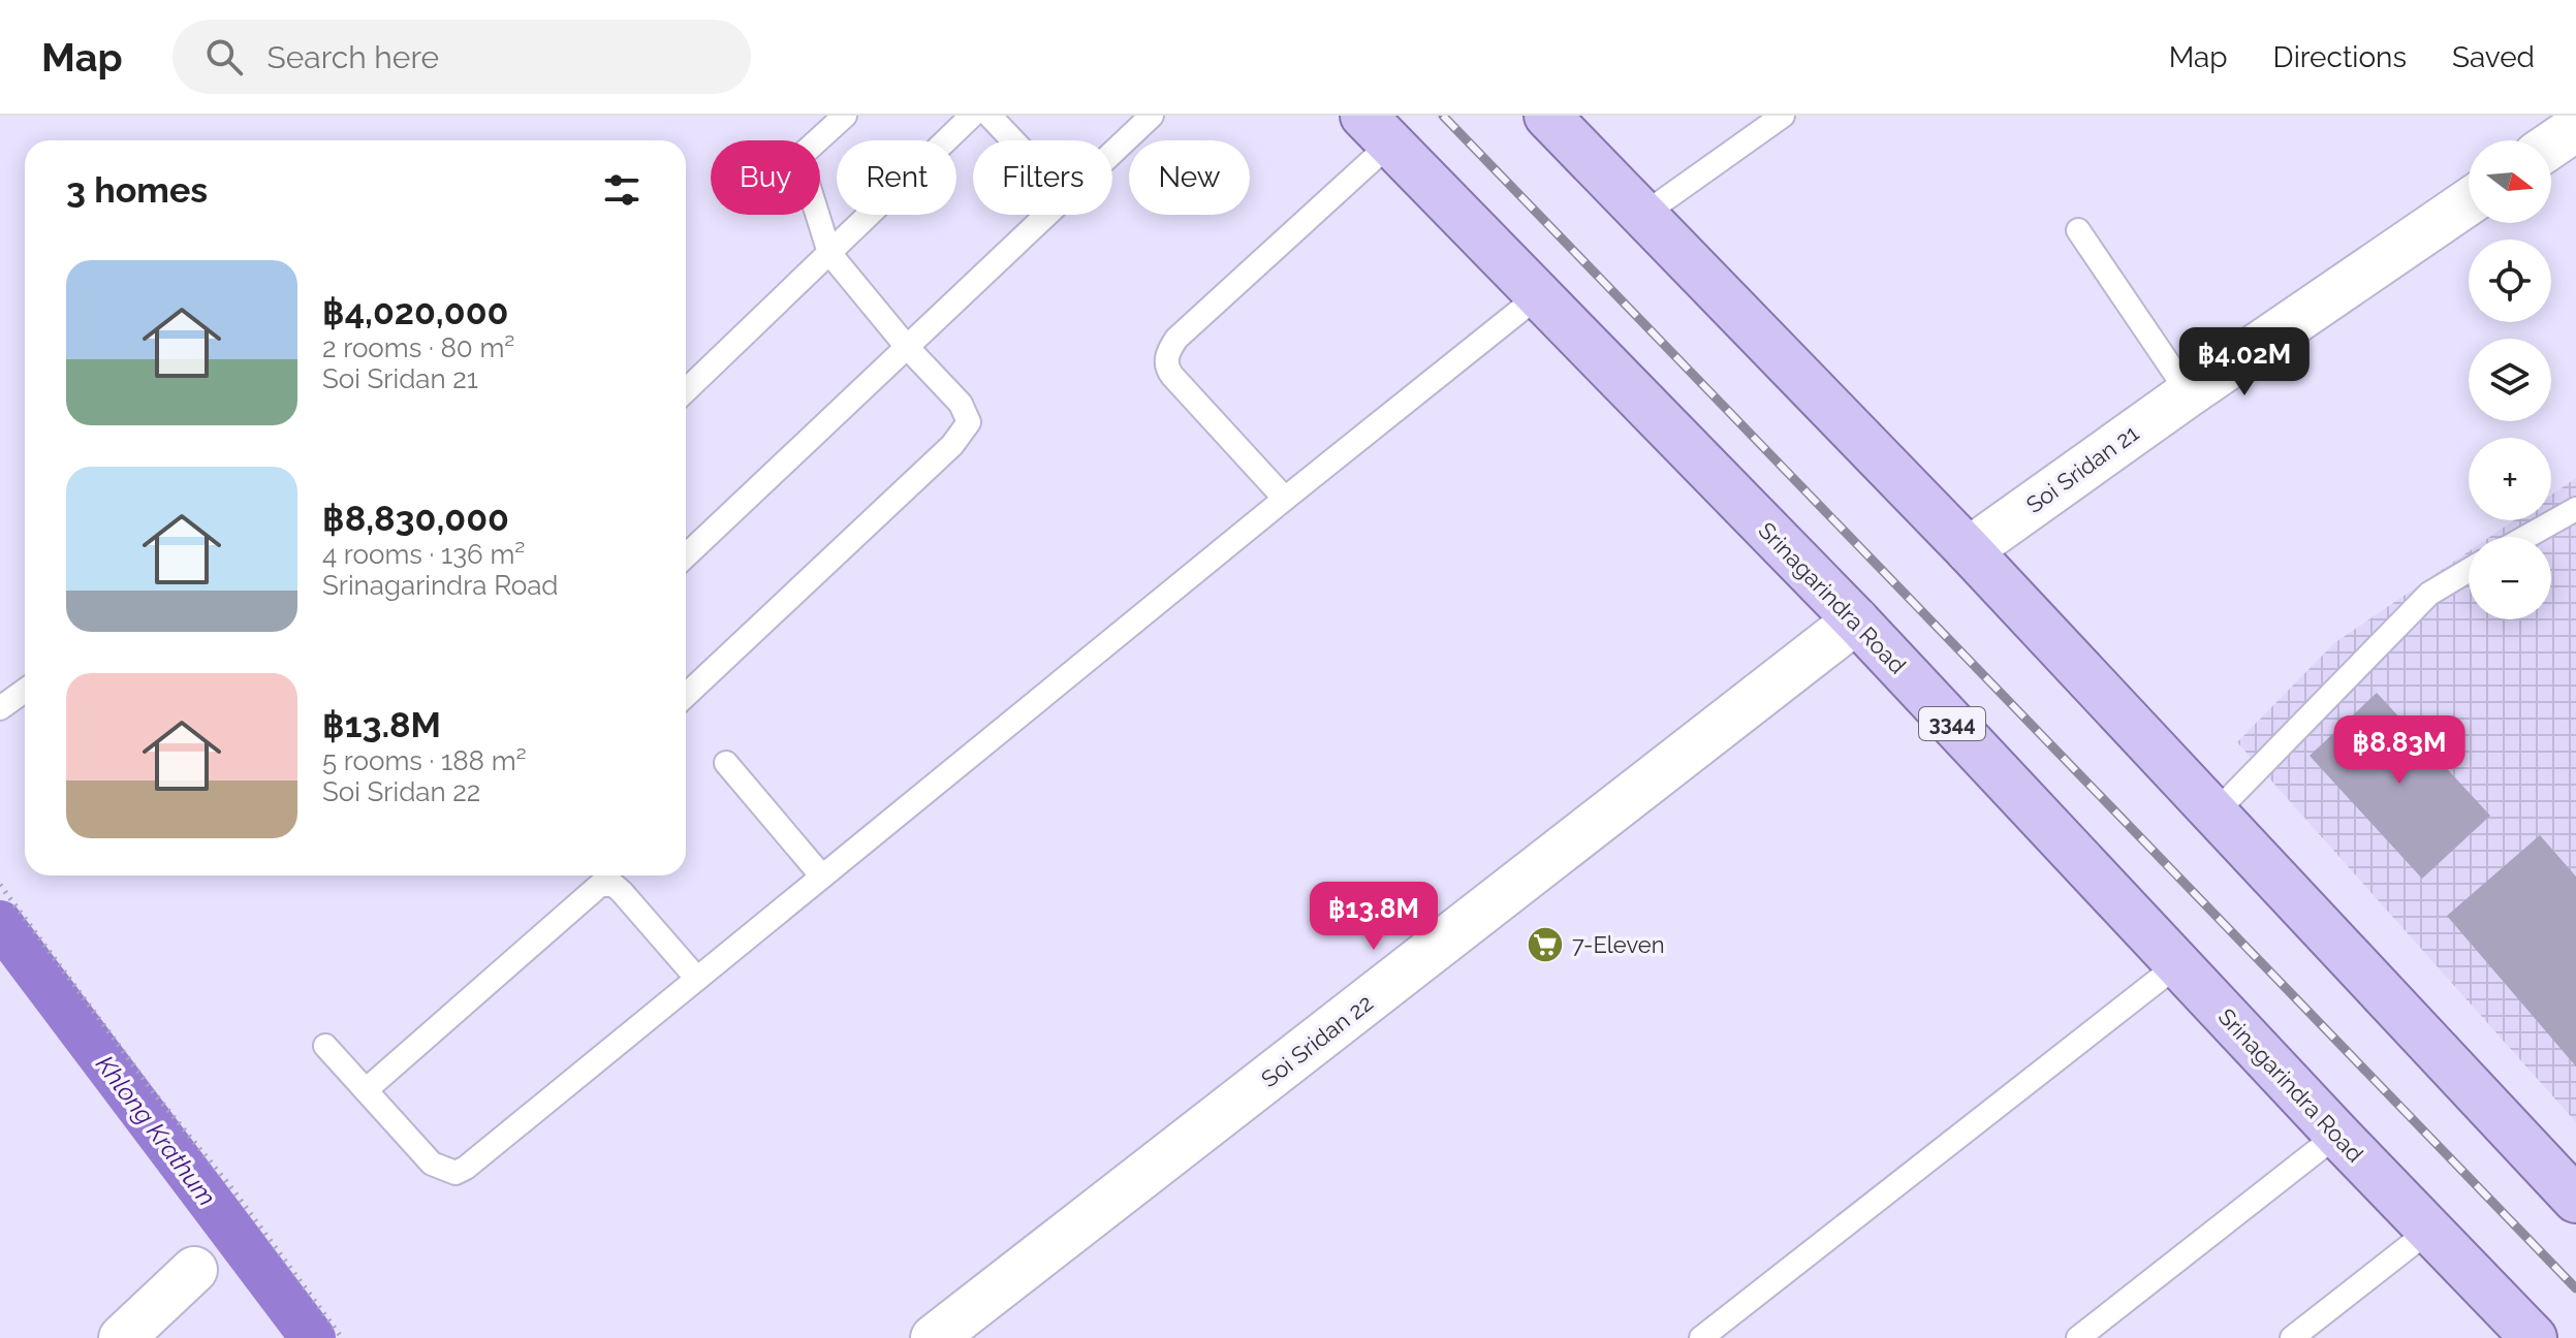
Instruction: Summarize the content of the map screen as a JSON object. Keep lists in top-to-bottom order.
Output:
{
  "streets": {
    "main road": ["Srinagarindra Road", "3344"],
    "street": ["Soi Sridan 21", "Soi Sridan 22"]
  },
  "crossings": [
    ["Srinagarindra Road", "Soi Sridan 22"]
  ],
  "water": ["Khlong Krathum"],
  "places": {
    "supermarket": ["7-Eleven"]
  },
  "north": "right",
  "page": {
    "header": "Map",
    "search": "Search here",
    "nav": ["Map", "Directions", "Saved"],
    "map_buttons": ["+", "−"],
    "chip": [
      "Buy",
      "Rent",
      "Filters",
      "New"
    ],
    "heading": "3 homes",
    "list": [
      {
        "name": "฿4,020,000",
        "note": "2 rooms · 80 m² · Soi Sridan 21"
      },
      {
        "name": "฿8,830,000",
        "note": "4 rooms · 136 m² · Srinagarindra Road"
      },
      {
        "name": "฿13.8M",
        "note": "5 rooms · 188 m² · Soi Sridan 22"
      }
    ],
    "price": ["฿4.02M", "฿8.83M", "฿13.8M"]
  }
}
